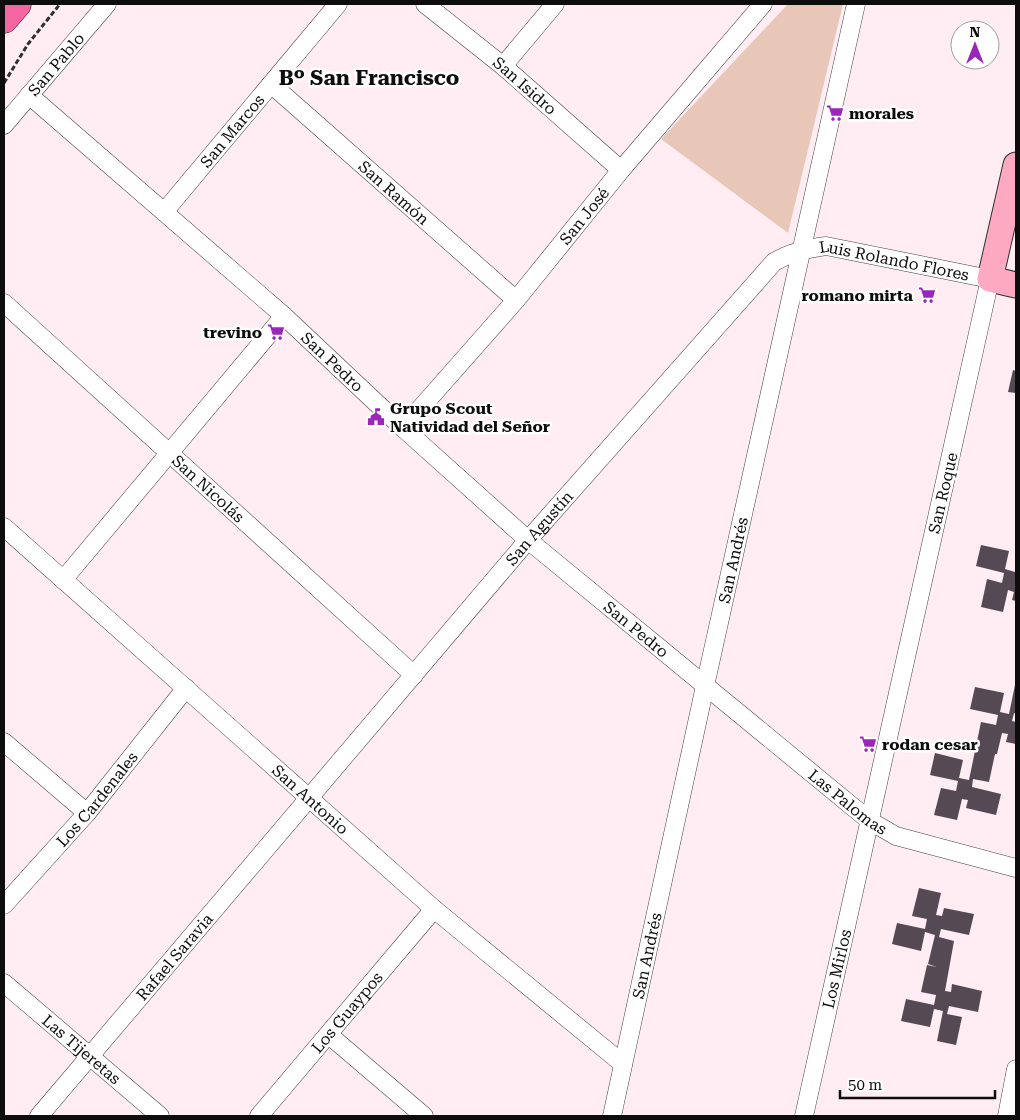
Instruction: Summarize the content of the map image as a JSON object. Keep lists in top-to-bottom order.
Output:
{
  "streets": {
    "street": [
      "San Pablo",
      "San Isidro",
      "San Marcos",
      "San Ramón",
      "San José",
      "Luis Rolando Flores",
      "San Pedro",
      "San Nicolás",
      "San Roque",
      "San Agustín",
      "San Andrés",
      "Los Cardenales",
      "San Antonio",
      "Las Palomas",
      "Rafael Saravia",
      "Los Mirlos",
      "Los Guaypos",
      "Las Tijeretas"
    ]
  },
  "crossings": [
    ["San Pablo", "San Pedro"],
    ["San Isidro", "San José"],
    ["San Marcos", "San Ramón"],
    ["San Marcos", "San Pedro"],
    ["San Ramón", "San José"],
    ["San José", "San Pedro"],
    ["Luis Rolando Flores", "San Roque"],
    ["Luis Rolando Flores", "San Agustín"],
    ["Luis Rolando Flores", "San Andrés"],
    ["San Pedro", "San Agustín"],
    ["San Pedro", "San Andrés"],
    ["San Pedro", "Las Palomas"],
    ["San Nicolás", "San Agustín"],
    ["San Roque", "Las Palomas"],
    ["San Roque", "Los Mirlos"],
    ["San Agustín", "San Antonio"],
    ["San Agustín", "Rafael Saravia"],
    ["San Andrés", "San Antonio"],
    ["San Andrés", "Las Palomas"],
    ["Los Cardenales", "San Antonio"],
    ["San Antonio", "Rafael Saravia"],
    ["San Antonio", "Los Guaypos"],
    ["Las Palomas", "Los Mirlos"],
    ["Rafael Saravia", "Las Tijeretas"]
  ],
  "districts": ["Bº San Francisco"],
  "places": {
    "supermarket": [
      "morales",
      "romano mirta",
      "trevino",
      "rodan cesar"
    ],
    "public building": ["Grupo Scout Natividad del Señor"]
  },
  "scale_bar": "50 m",
  "north": "top"
}
